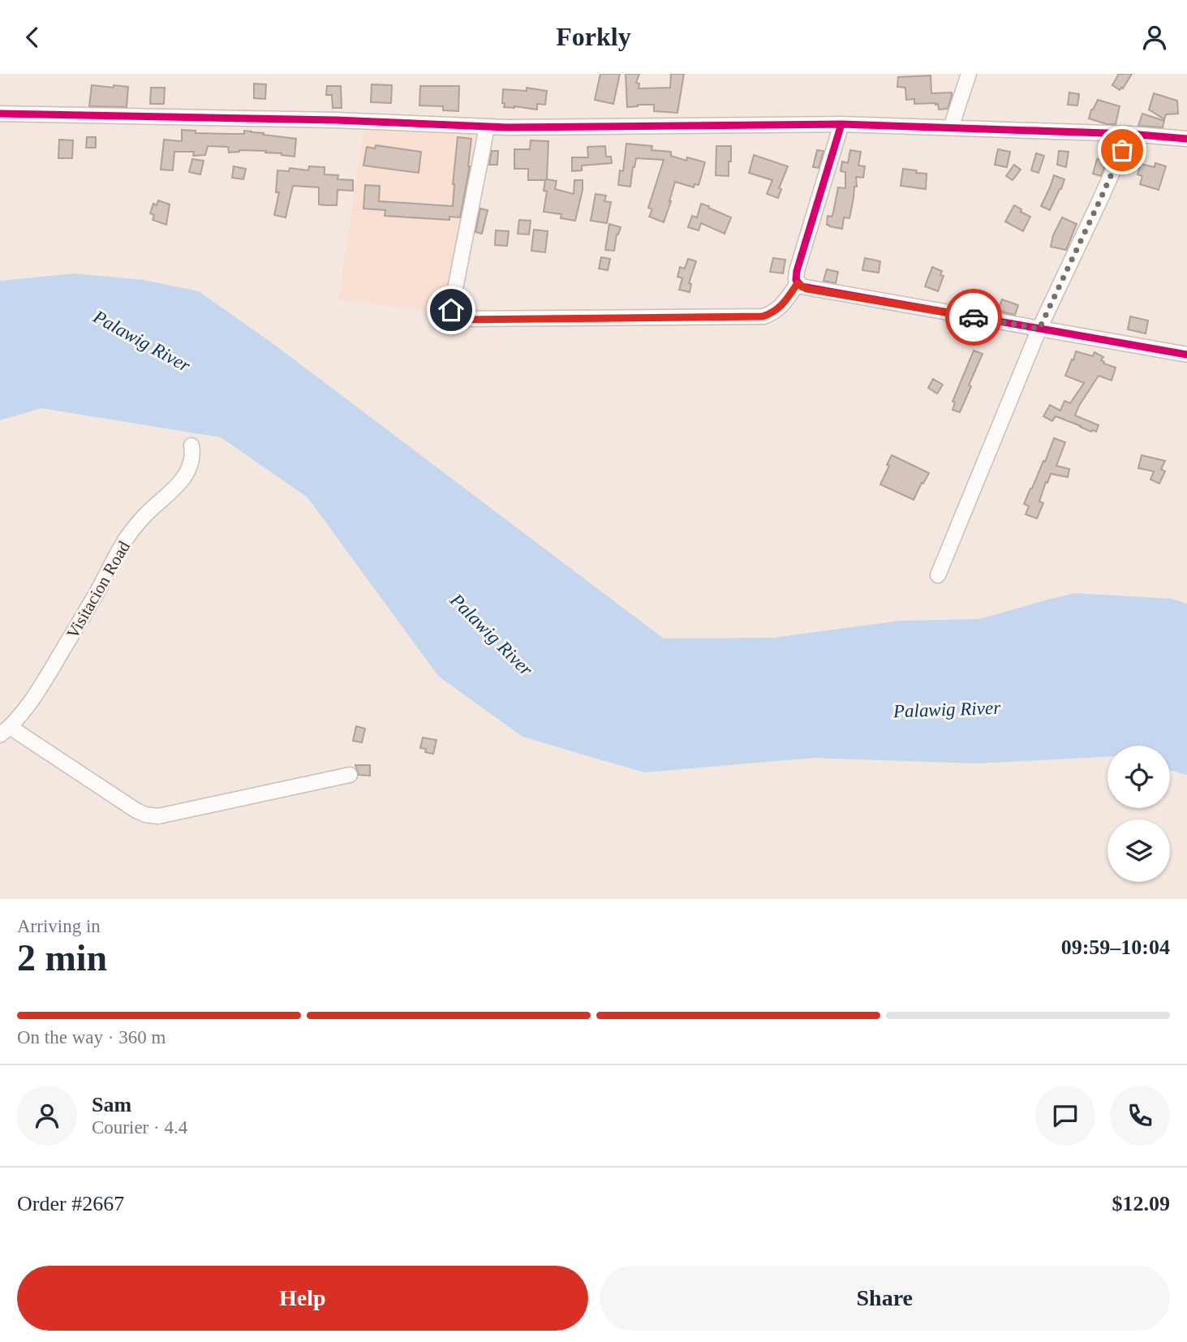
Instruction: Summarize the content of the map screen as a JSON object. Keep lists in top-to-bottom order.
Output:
{
  "streets": {
    "street": ["Visitacion Road"]
  },
  "water": ["Palawig River"],
  "page": {
    "header": "Forkly",
    "heading": ["2 min", "Arriving in", "09:59–10:04"],
    "panel": [
      "Sam",
      "Courier · 4.4",
      "Order #2667",
      "$12.09"
    ],
    "bar": "On the way · 360 m",
    "buttons": ["Help", "Share"]
  }
}
